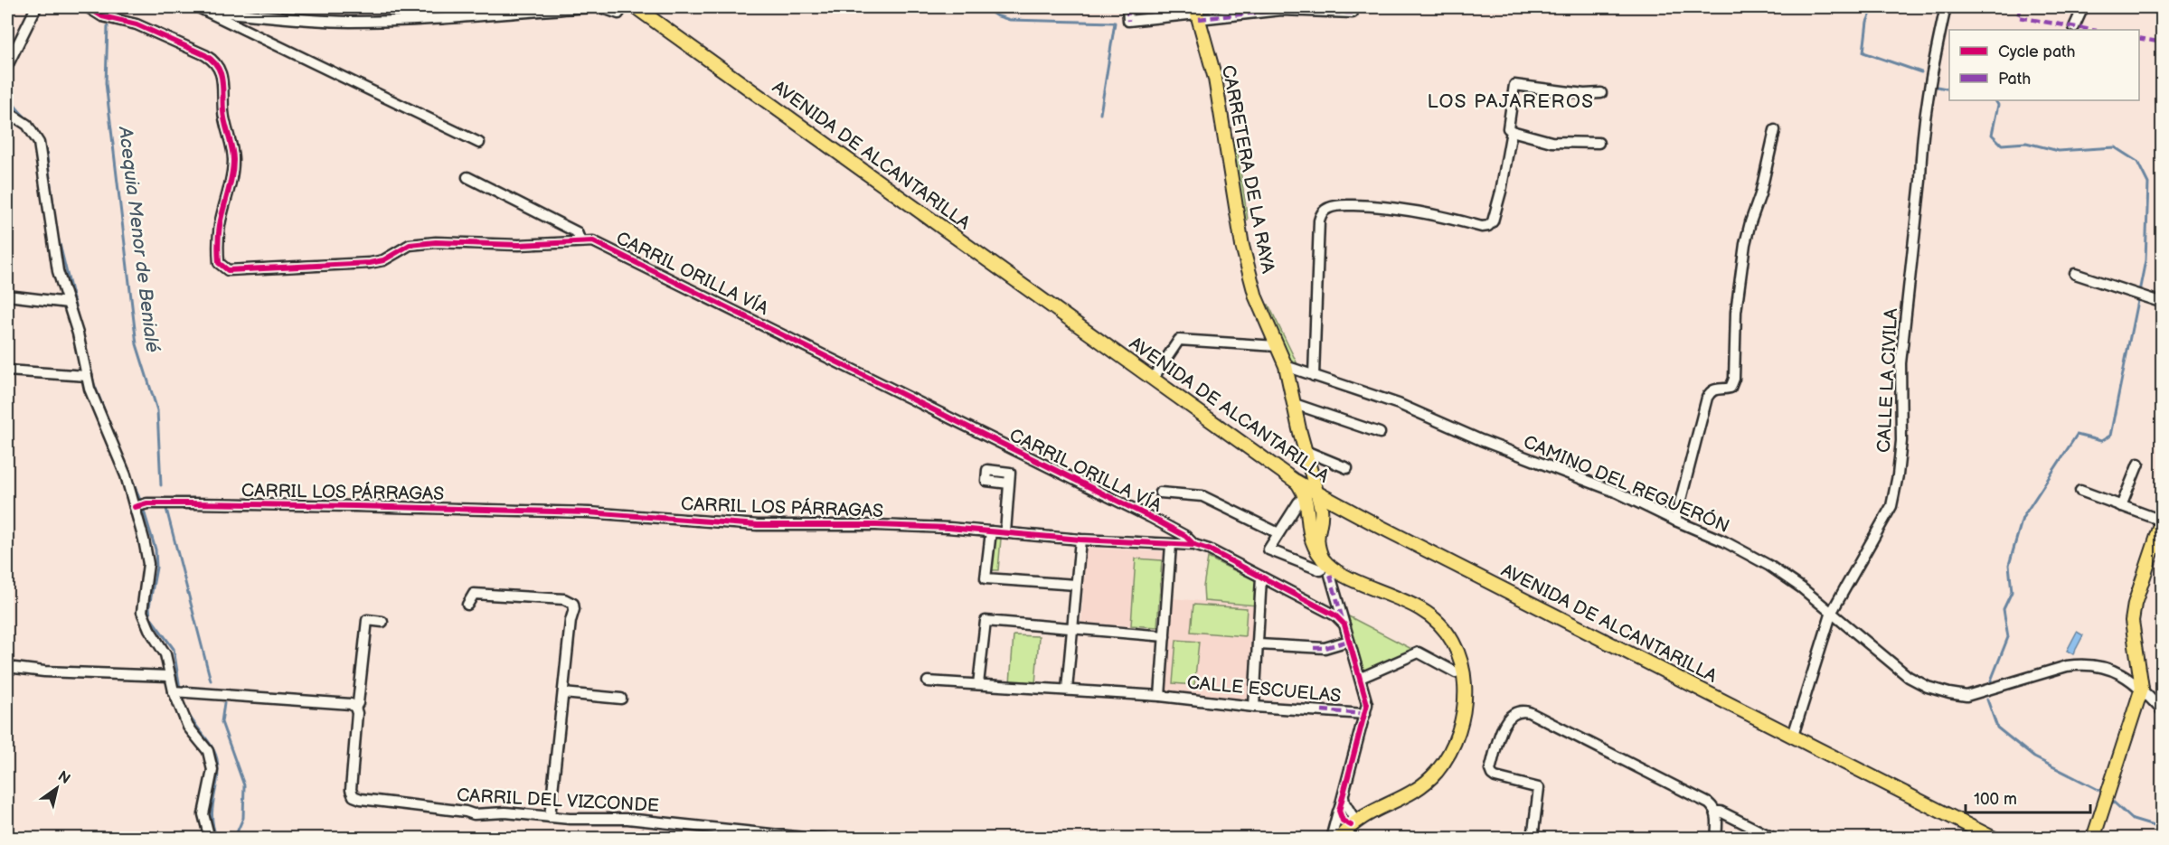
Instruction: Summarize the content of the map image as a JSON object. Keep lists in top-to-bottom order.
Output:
{
  "streets": {
    "main road": ["AVENIDA DE ALCANTARILLA", "CARRETERA DE LA RAYA"],
    "street": [
      "CARRIL ORILLA VÍA",
      "CALLE LA CIVILA",
      "CAMINO DEL REGUERÓN",
      "CARRIL LOS PÁRRAGAS",
      "CALLE ESCUELAS",
      "CARRIL DEL VIZCONDE"
    ]
  },
  "crossings": [
    ["AVENIDA DE ALCANTARILLA", "CARRETERA DE LA RAYA"],
    ["AVENIDA DE ALCANTARILLA", "CALLE LA CIVILA"],
    ["CARRETERA DE LA RAYA", "CAMINO DEL REGUERÓN"],
    ["CARRIL ORILLA VÍA", "CARRIL LOS PÁRRAGAS"],
    ["CALLE LA CIVILA", "CAMINO DEL REGUERÓN"]
  ],
  "districts": ["LOS PAJAREROS"],
  "water": ["Acequia Menor de Benialé"],
  "legend": ["Cycle path", "Path"],
  "scale_bar": "100 m",
  "north": "top right"
}
